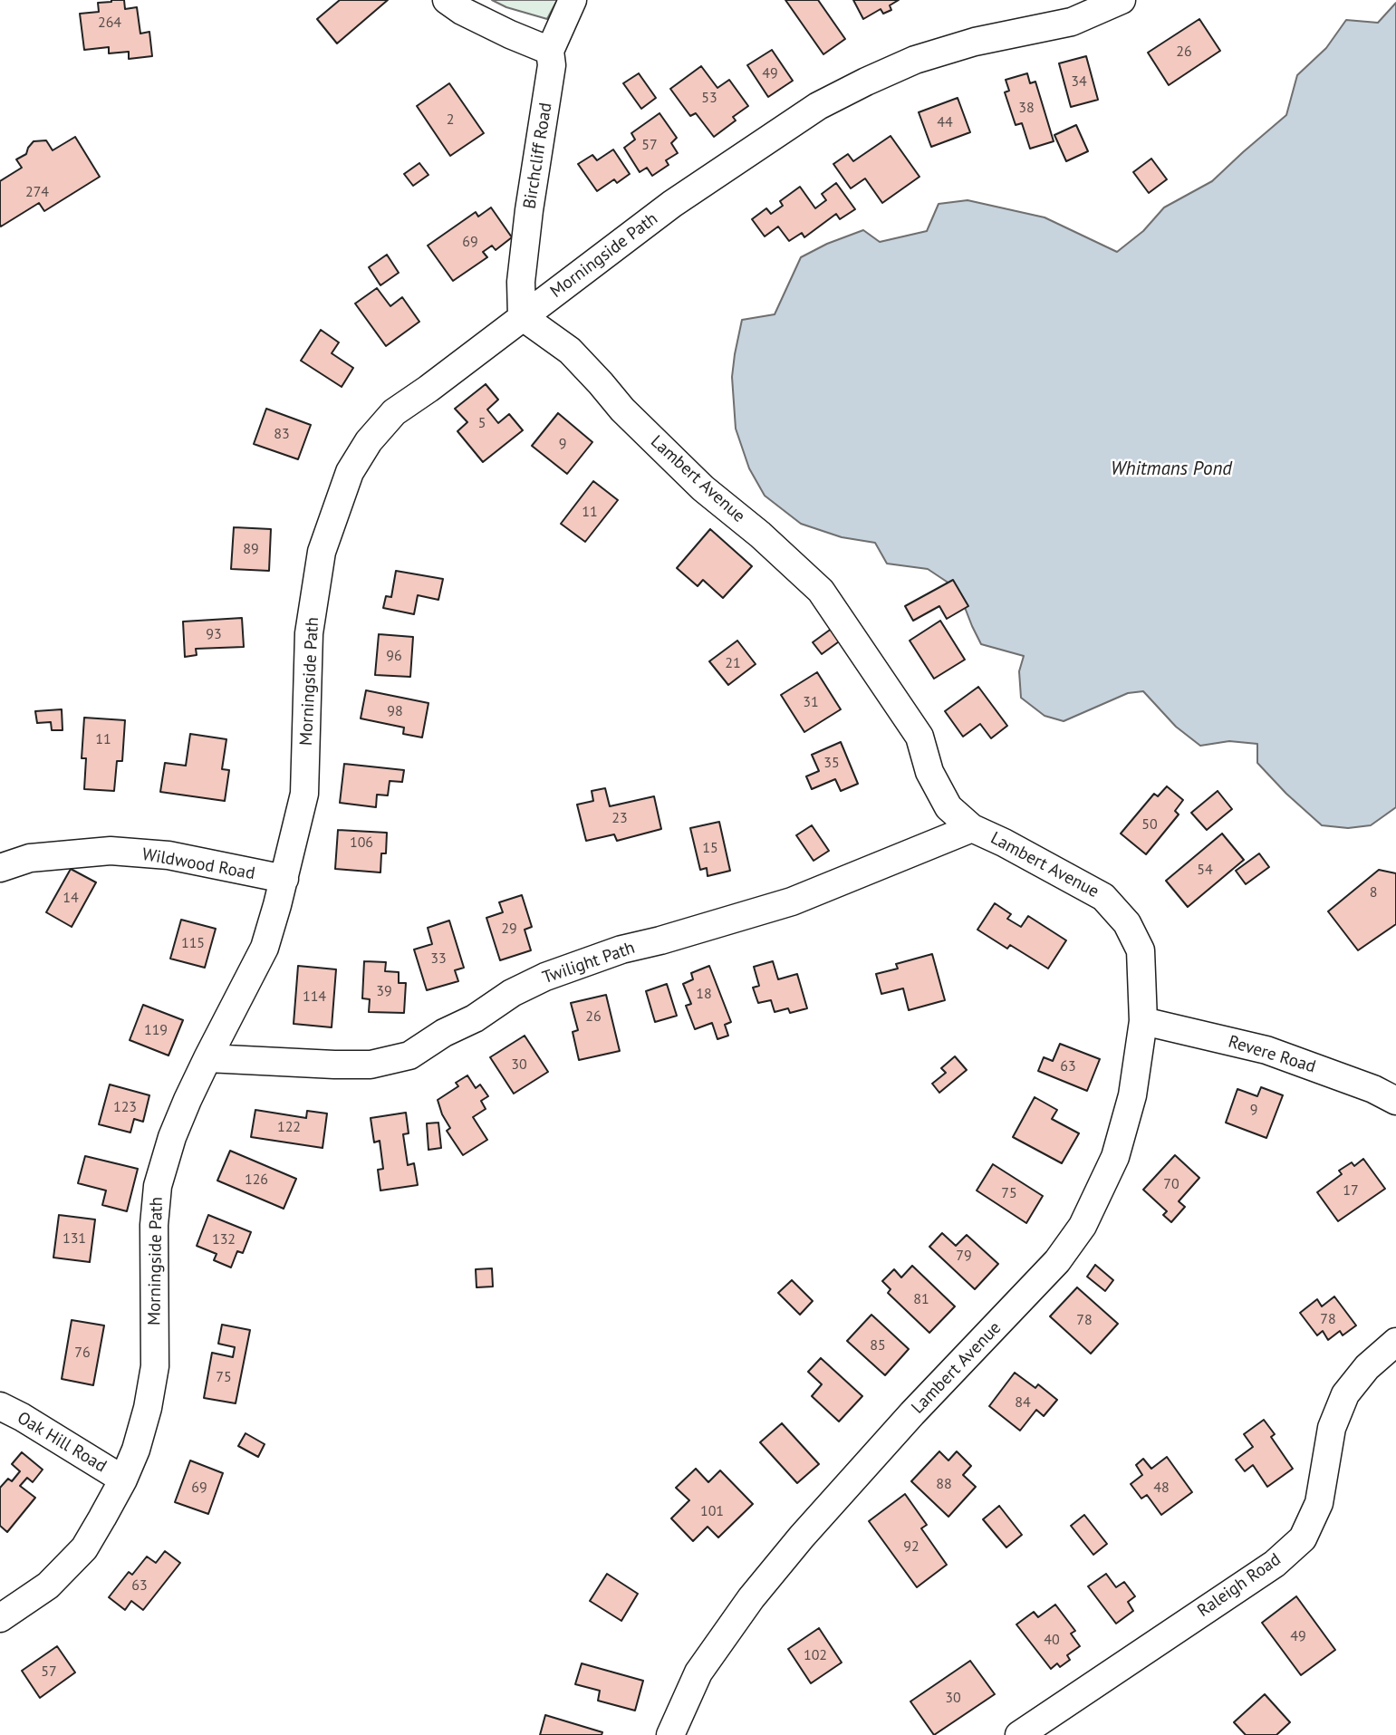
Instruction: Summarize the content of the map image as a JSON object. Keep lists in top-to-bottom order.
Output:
{
  "streets": {
    "street": [
      "Birchcliff Road",
      "Morningside Path",
      "Lambert Avenue",
      "Wildwood Road",
      "Twilight Path",
      "Revere Road",
      "Oak Hill Road",
      "Raleigh Road"
    ]
  },
  "crossings": [
    ["Birchcliff Road", "Morningside Path"],
    ["Birchcliff Road", "Lambert Avenue"],
    ["Morningside Path", "Lambert Avenue"],
    ["Morningside Path", "Wildwood Road"],
    ["Morningside Path", "Twilight Path"],
    ["Morningside Path", "Oak Hill Road"],
    ["Lambert Avenue", "Twilight Path"],
    ["Lambert Avenue", "Revere Road"]
  ],
  "water": ["Whitmans Pond"],
  "house_numbers": [
    "264",
    "26",
    "49",
    "34",
    "53",
    "38",
    "2",
    "44",
    "57",
    "274",
    "69",
    "5",
    "83",
    "9",
    "11",
    "89",
    "93",
    "96",
    "21",
    "31",
    "98",
    "11",
    "35",
    "23",
    "50",
    "106",
    "15",
    "54",
    "8",
    "14",
    "29",
    "115",
    "33",
    "39",
    "18",
    "114",
    "26",
    "119",
    "30",
    "63",
    "123",
    "9",
    "122",
    "126",
    "70",
    "17",
    "75",
    "131",
    "132",
    "79",
    "81",
    "78",
    "78",
    "85",
    "76",
    "75",
    "84",
    "88",
    "69",
    "48",
    "101",
    "92",
    "63",
    "49",
    "40",
    "102",
    "57",
    "30"
  ]
}
